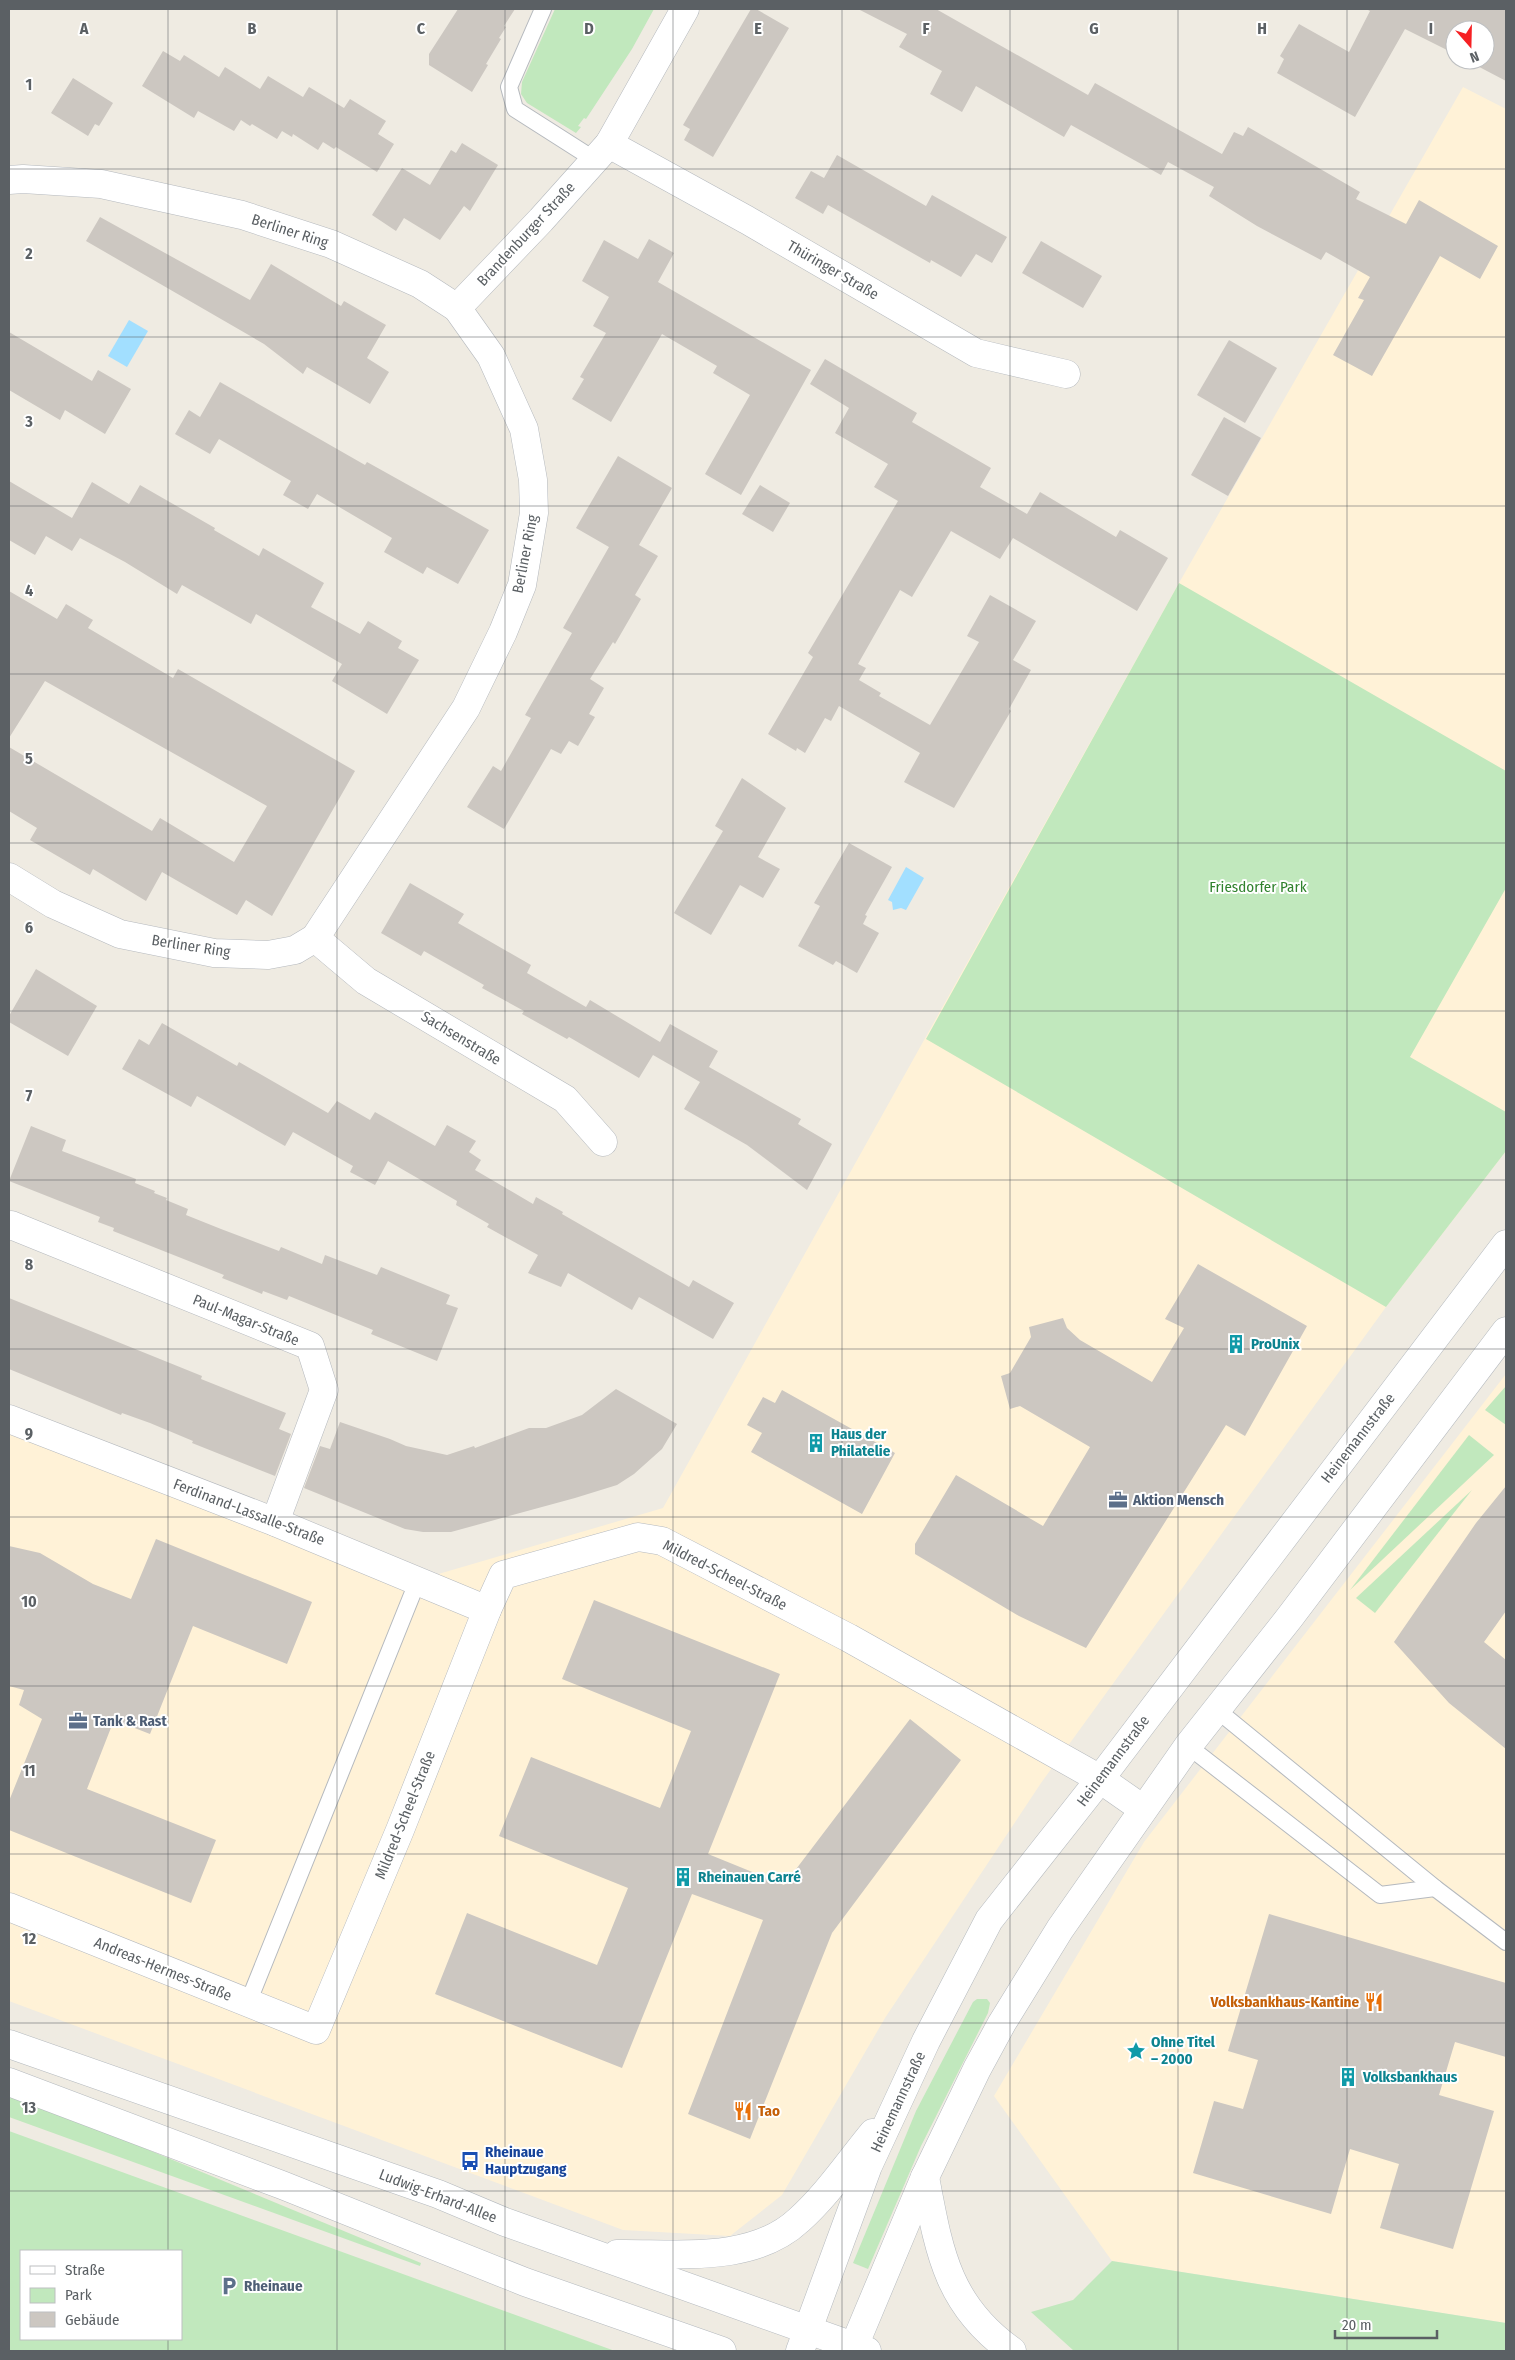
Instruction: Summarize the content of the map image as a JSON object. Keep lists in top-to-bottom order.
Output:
{
  "streets": {
    "street": [
      "Berliner Ring",
      "Brandenburger Straße",
      "Thüringer Straße",
      "Sachsenstraße",
      "Paul-Magar-Straße",
      "Heinemannstraße",
      "Ferdinand-Lassalle-Straße",
      "Mildred-Scheel-Straße",
      "Andreas-Hermes-Straße",
      "Ludwig-Erhard-Allee"
    ]
  },
  "crossings": [
    ["Berliner Ring", "Brandenburger Straße"],
    ["Berliner Ring", "Sachsenstraße"],
    ["Brandenburger Straße", "Thüringer Straße"],
    ["Paul-Magar-Straße", "Ferdinand-Lassalle-Straße"],
    ["Heinemannstraße", "Mildred-Scheel-Straße"],
    ["Heinemannstraße", "Ludwig-Erhard-Allee"],
    ["Ferdinand-Lassalle-Straße", "Mildred-Scheel-Straße"],
    ["Mildred-Scheel-Straße", "Andreas-Hermes-Straße"]
  ],
  "parks": ["Friesdorfer Park"],
  "places": {
    "building": [
      "ProUnix",
      "Haus der Philatelie",
      "Rheinauen Carré",
      "Volksbankhaus"
    ],
    "office": ["Aktion Mensch", "Tank & Rast"],
    "restaurant": ["Volksbankhaus-Kantine", "Tao"],
    "place": ["Ohne Titel – 2000"],
    "bus stop": ["Rheinaue Hauptzugang"],
    "parking": ["Rheinaue"]
  },
  "legend": ["Straße", "Park", "Gebäude"],
  "scale_bar": "20 m",
  "north": "bottom",
  "grid": {
    "columns": [
      "A",
      "B",
      "C",
      "D",
      "E",
      "F",
      "G",
      "H",
      "I"
    ],
    "rows": [
      "1",
      "2",
      "3",
      "4",
      "5",
      "6",
      "7",
      "8",
      "9",
      "10",
      "11",
      "12",
      "13"
    ]
  }
}
